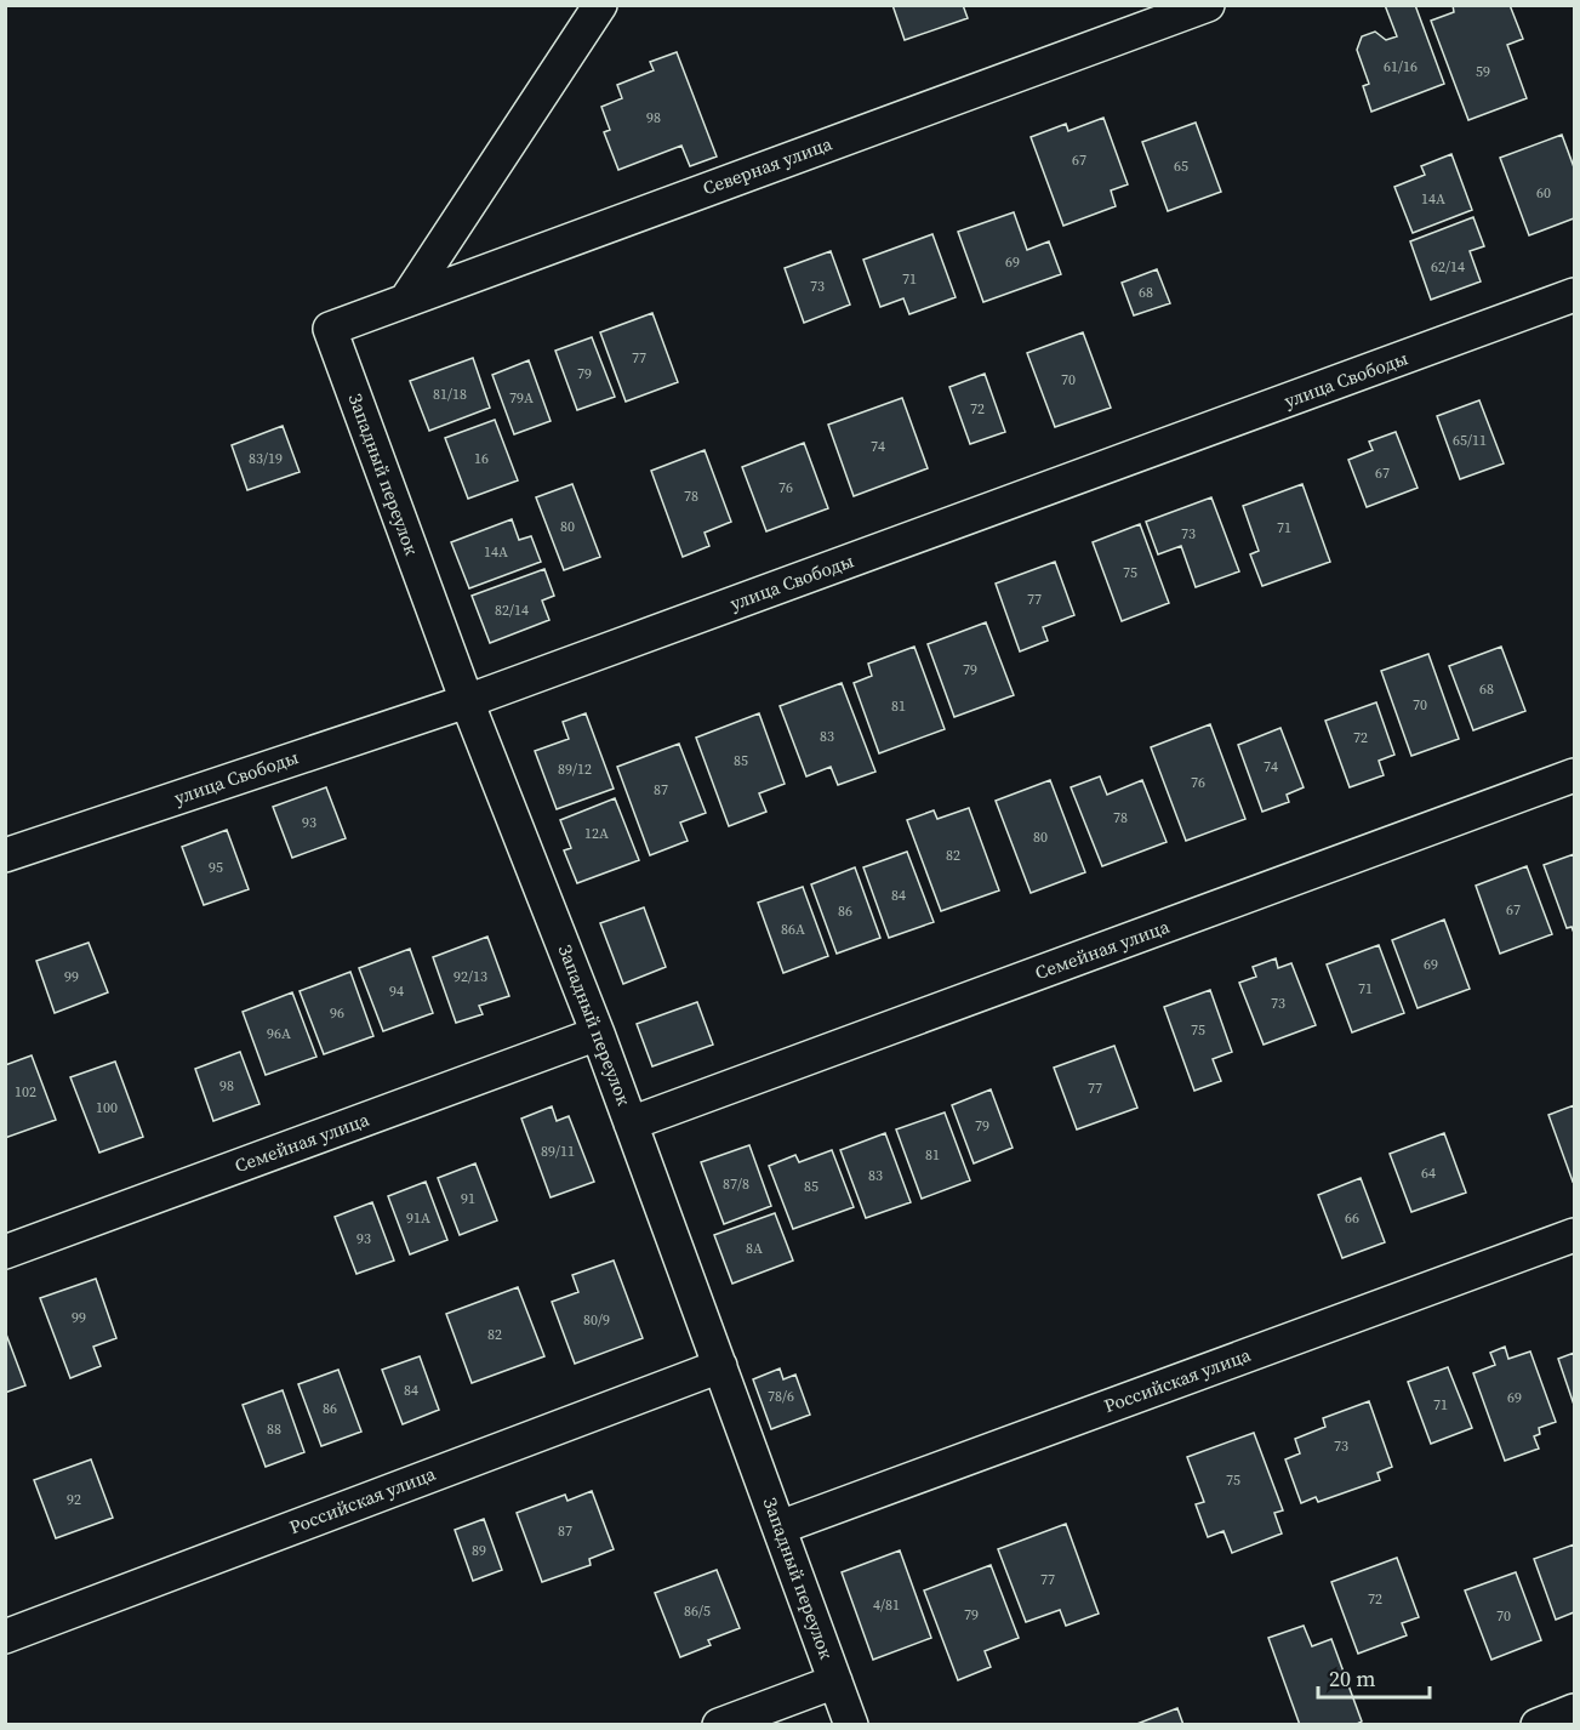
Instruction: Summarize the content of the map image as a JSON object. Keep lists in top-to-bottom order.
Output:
{
  "streets": {
    "street": [
      "Северная улица",
      "улица Свободы",
      "Западный переулок",
      "Семейная улица",
      "Российская улица"
    ]
  },
  "crossings": [
    ["Северная улица", "Западный переулок"],
    ["улица Свободы", "Западный переулок"],
    ["Западный переулок", "Семейная улица"],
    ["Западный переулок", "Российская улица"]
  ],
  "house_numbers": [
    "61/16",
    "59",
    "98",
    "67",
    "65",
    "60",
    "14А",
    "69",
    "62/14",
    "71",
    "73",
    "68",
    "77",
    "79",
    "70",
    "81/18",
    "79А",
    "72",
    "65/11",
    "74",
    "83/19",
    "16",
    "67",
    "76",
    "78",
    "80",
    "71",
    "73",
    "14А",
    "75",
    "77",
    "82/14",
    "79",
    "68",
    "70",
    "81",
    "83",
    "72",
    "85",
    "74",
    "89/12",
    "76",
    "87",
    "78",
    "93",
    "12А",
    "80",
    "82",
    "95",
    "84",
    "67",
    "86",
    "86А",
    "69",
    "99",
    "92/13",
    "71",
    "94",
    "73",
    "96",
    "75",
    "96А",
    "98",
    "77",
    "102",
    "100",
    "79",
    "89/11",
    "81",
    "64",
    "83",
    "87/8",
    "85",
    "91",
    "91А",
    "66",
    "93",
    "8А",
    "99",
    "80/9",
    "82",
    "84",
    "78/6",
    "69",
    "71",
    "86",
    "88",
    "73",
    "75",
    "92",
    "87",
    "89",
    "77",
    "72",
    "4/81",
    "86/5",
    "79",
    "70"
  ],
  "scale_bar": "20 m"
}
